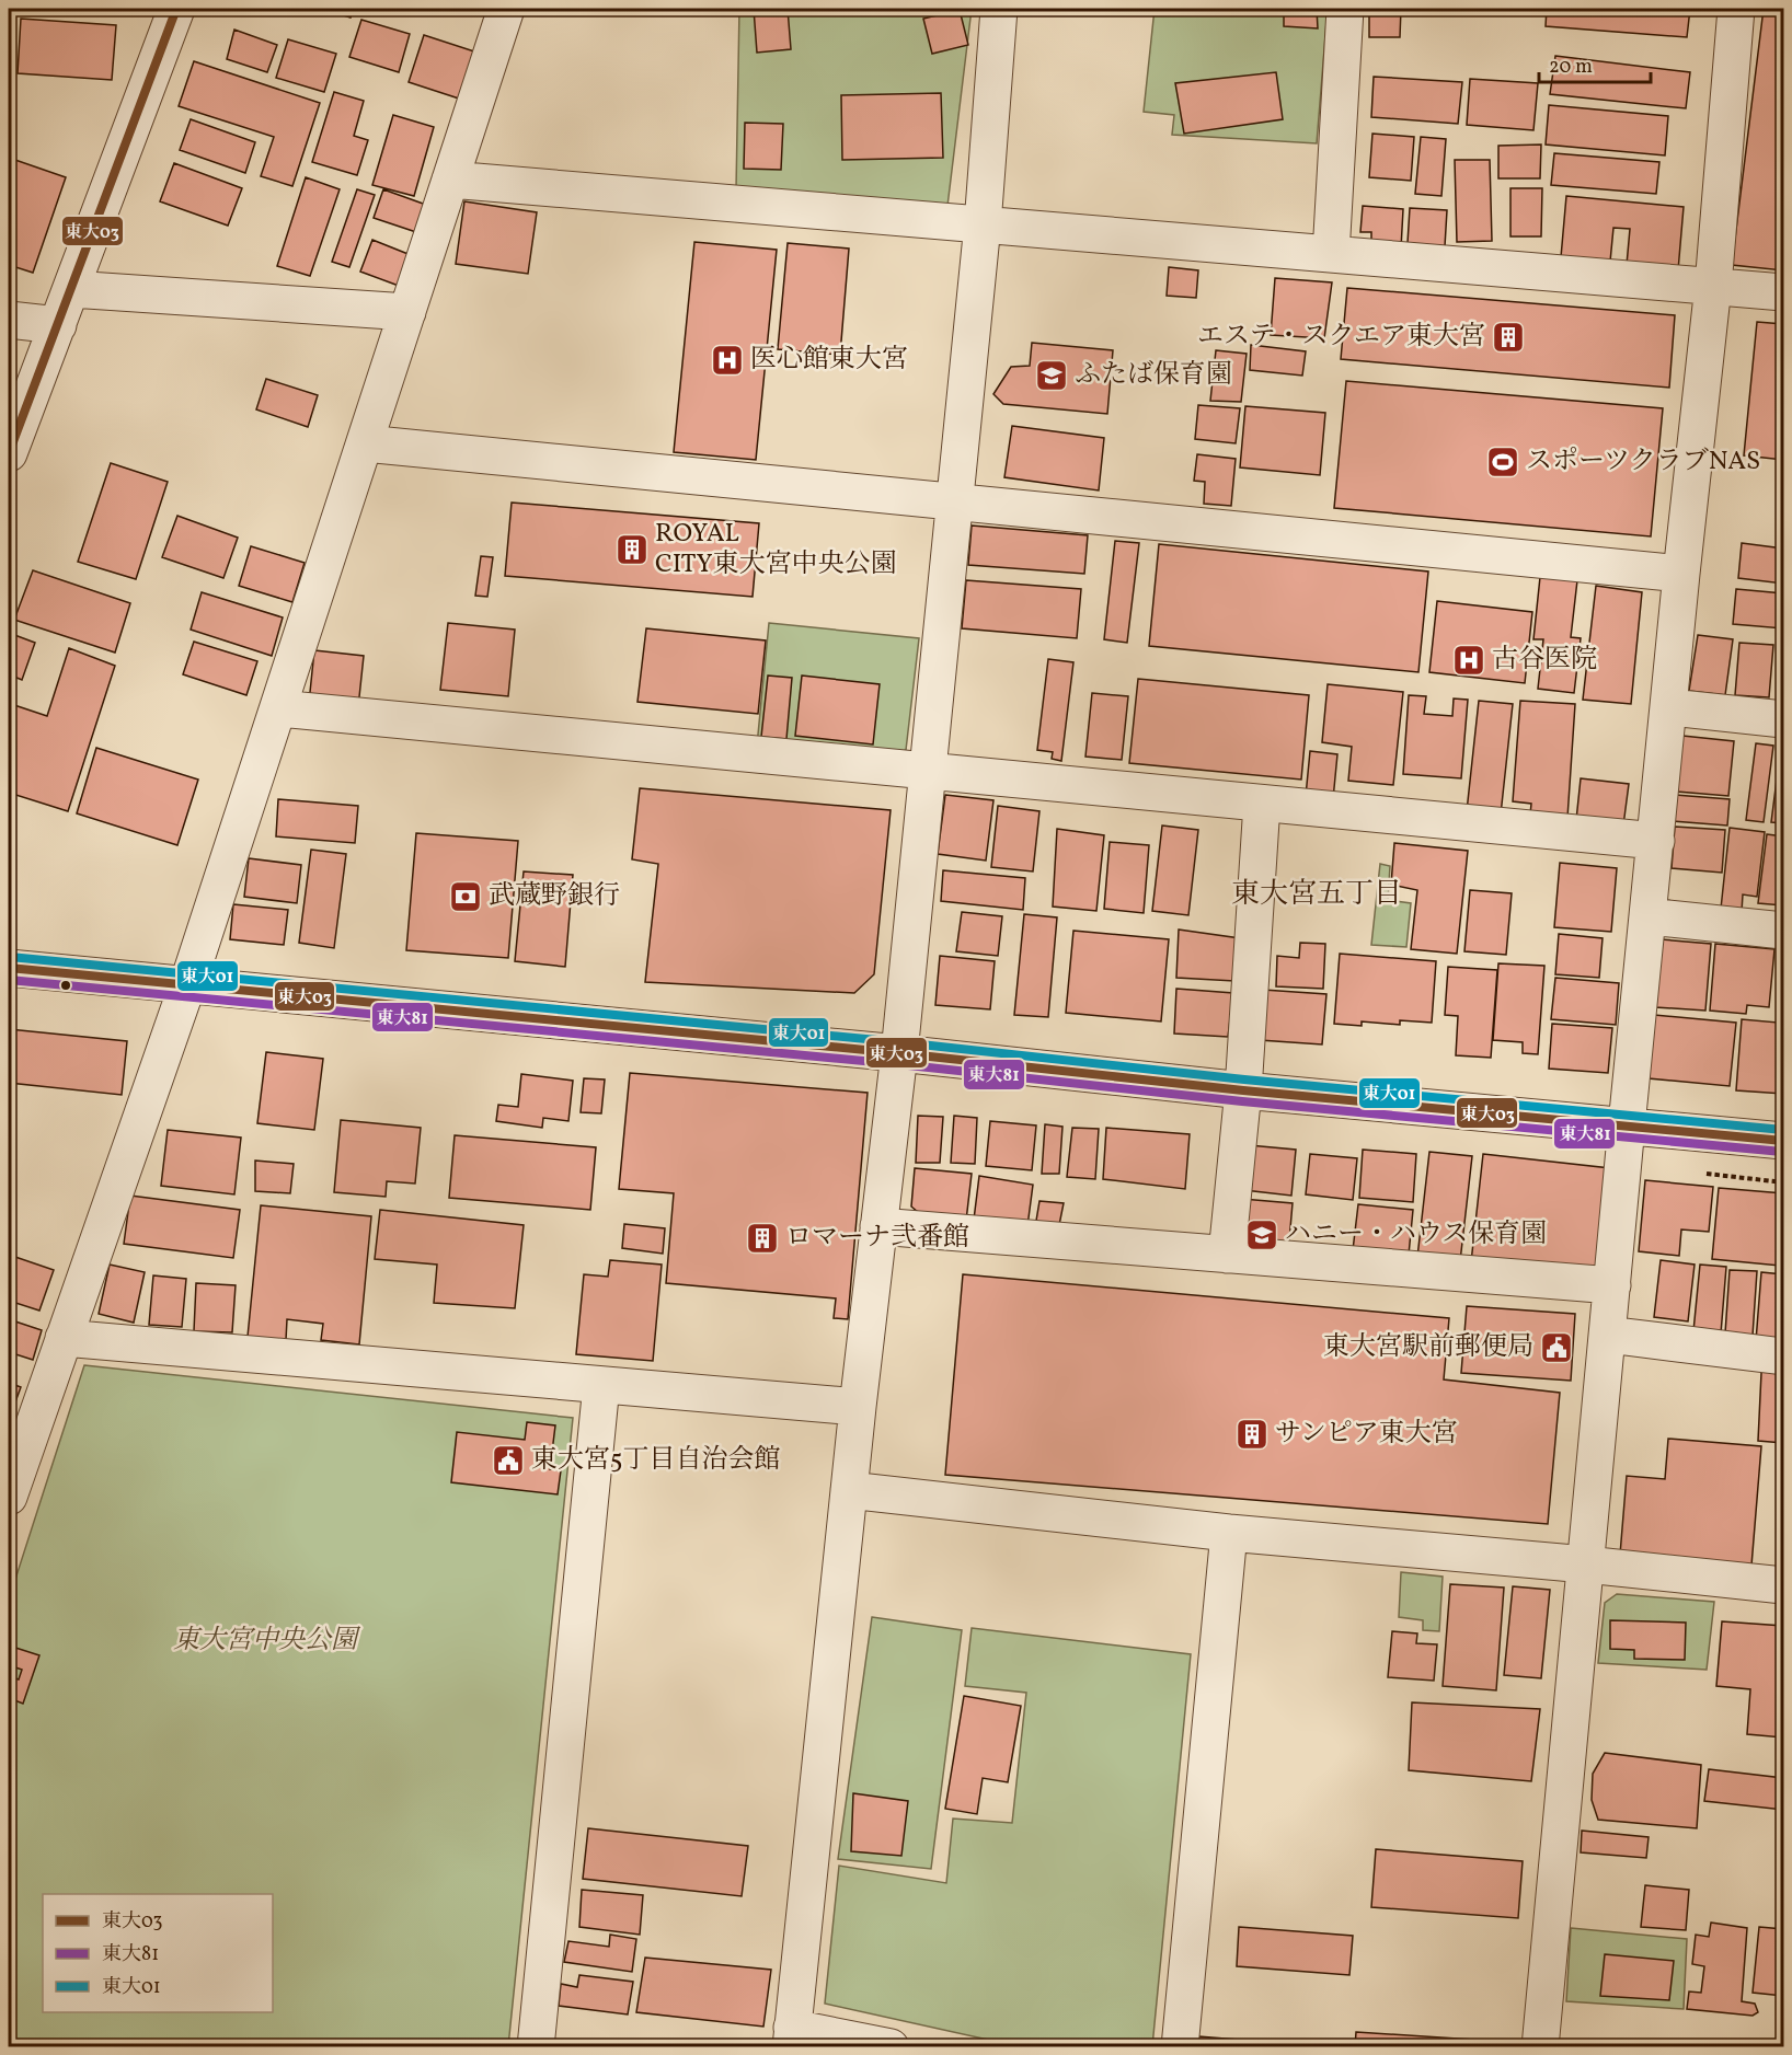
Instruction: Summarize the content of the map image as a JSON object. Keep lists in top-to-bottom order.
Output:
{
  "districts": ["東大宮五丁目"],
  "parks": ["東大宮中央公園"],
  "places": {
    "building": [
      "エステ・スクエア東大宮",
      "ROYAL CITY東大宮中央公園",
      "ロマーナ弐番館",
      "サンピア東大宮"
    ],
    "hospital": ["医心館東大宮", "古谷医院"],
    "school or university": ["ふたば保育園", "ハニー・ハウス保育園"],
    "sports": ["スポーツクラブNAS"],
    "bank": ["武蔵野銀行"],
    "public building": ["東大宮駅前郵便局", "東大宮5丁目自治会館"]
  },
  "lines": ["transit line 東大03", "transit line 東大01", "transit line 東大81"],
  "legend": ["東大03", "東大81", "東大01"],
  "scale_bar": "20 m"
}
